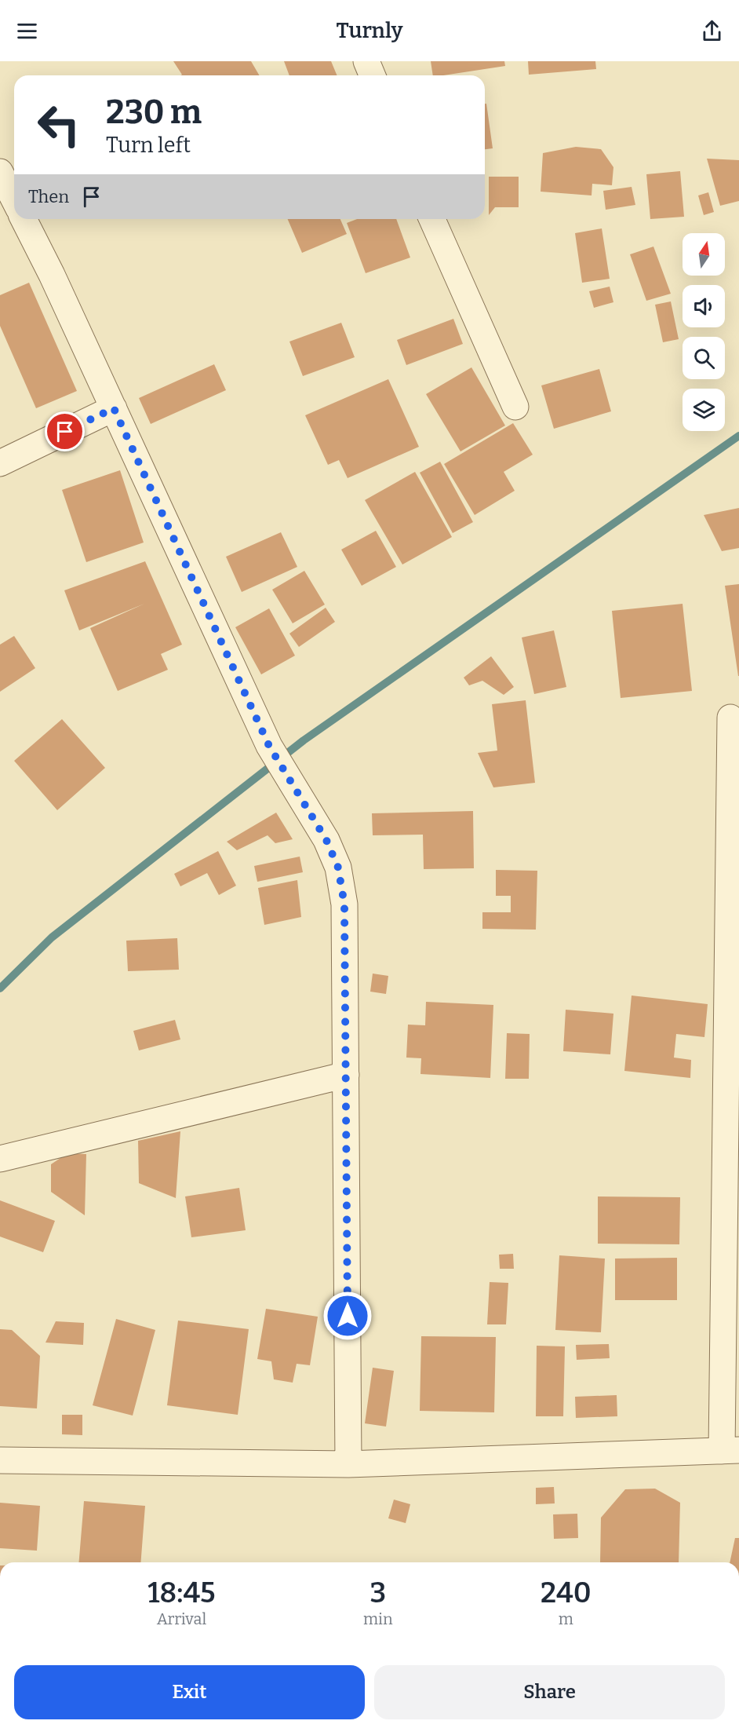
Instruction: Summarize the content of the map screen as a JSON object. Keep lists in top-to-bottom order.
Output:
{
  "north": "top",
  "page": {
    "header": "Turnly",
    "turn": ["230 m", "Turn left"],
    "then": "Then",
    "eta": [
      "18:45",
      "Arrival",
      "3",
      "min",
      "240",
      "m"
    ],
    "buttons": ["Exit", "Share"]
  }
}
